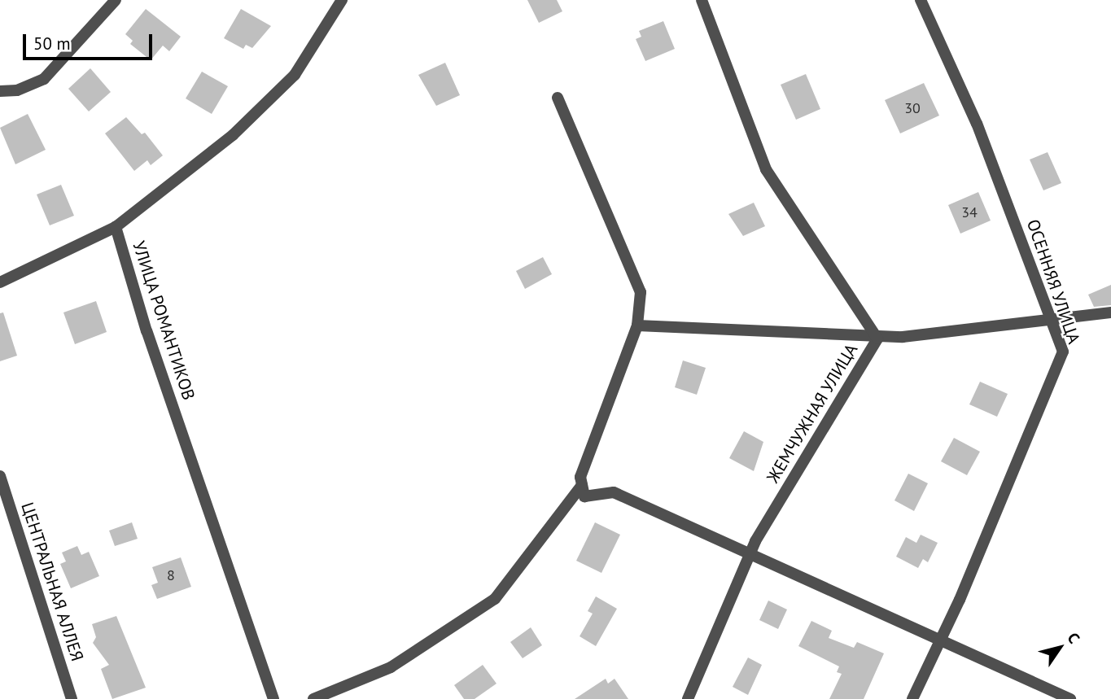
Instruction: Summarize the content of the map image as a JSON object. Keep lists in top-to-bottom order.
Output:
{
  "streets": {
    "street": [
      "ОСЕННЯЯ УЛИЦА",
      "УЛИЦА РОМАНТИКОВ",
      "ЖЕМЧУЖНАЯ УЛИЦА",
      "ЦЕНТРАЛЬНАЯ АЛЛЕЯ"
    ]
  },
  "house_numbers": ["30", "34", "8"],
  "scale_bar": "50 m",
  "north": "top right"
}
